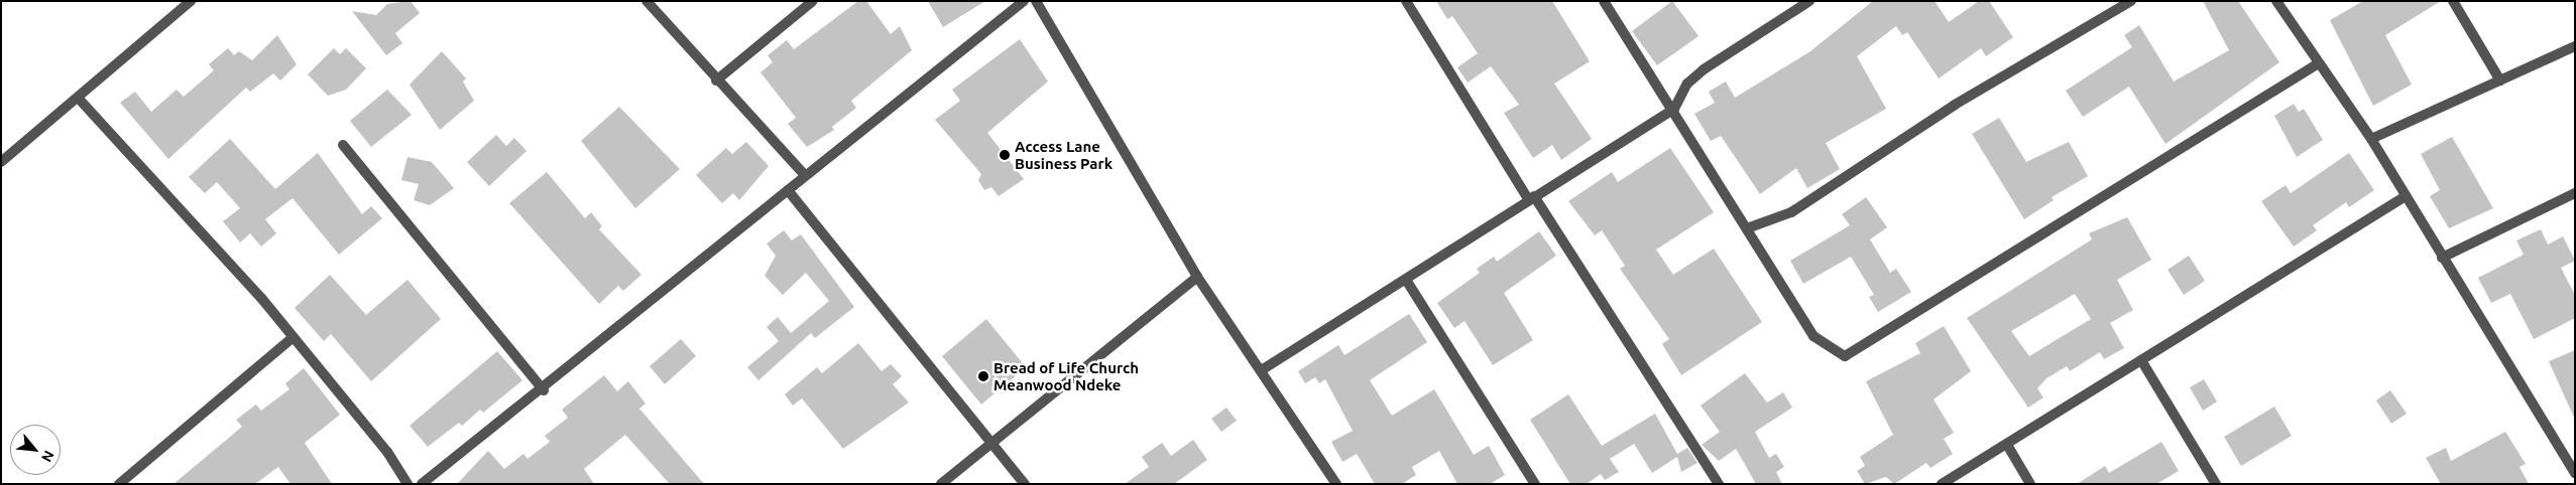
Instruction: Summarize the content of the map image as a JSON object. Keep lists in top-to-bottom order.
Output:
{
  "places": ["Access Lane Business Park", "Bread of Life Church Meanwood Ndeke"],
  "north": "bottom right"
}
